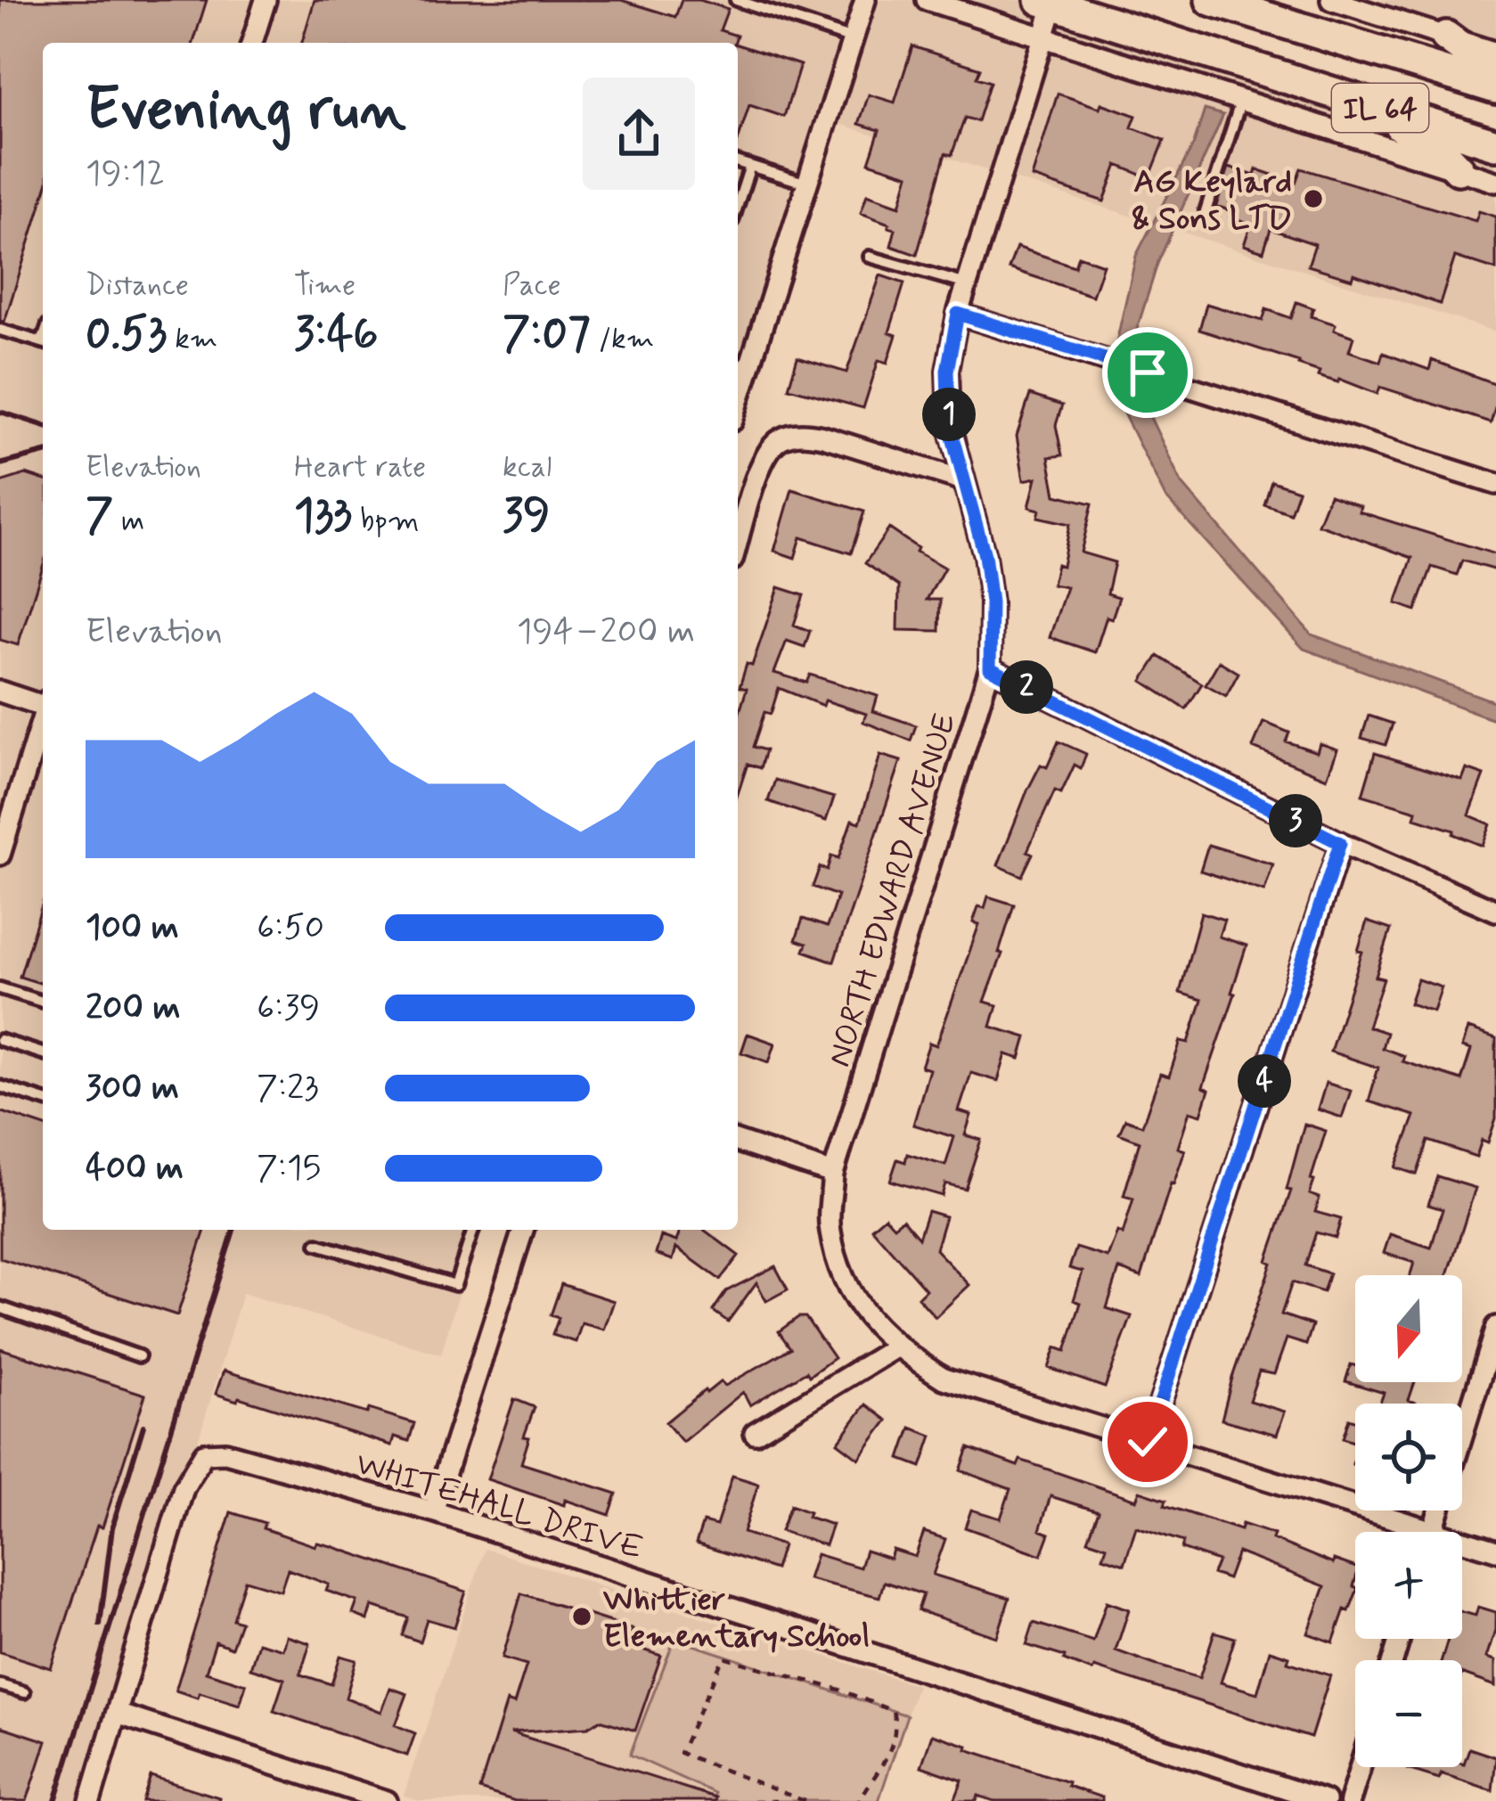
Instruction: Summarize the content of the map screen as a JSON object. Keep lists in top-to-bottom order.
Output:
{
  "streets": {
    "main road": ["IL 64"],
    "street": ["NORTH EDWARD AVENUE", "WHITEHALL DRIVE"]
  },
  "crossings": [
    ["IL 64", "NORTH EDWARD AVENUE"]
  ],
  "places": ["AG Keylard & Sons LTD", "Whittier Elementary School"],
  "north": "bottom",
  "page": {
    "heading": ["Evening run", "19:12"],
    "stats": [
      ["Distance", "0.53 km"],
      ["Time", "3:46"],
      ["Pace", "7:07 /km"],
      ["Elevation", "7 m"],
      ["Heart rate", "133 bpm"],
      ["kcal", "39"]
    ],
    "pins": [
      "1",
      "2",
      "3",
      "4"
    ],
    "chart": ["Elevation", "194–200 m"],
    "list": [
      {
        "name": "100 m",
        "note": "6:50"
      },
      {
        "name": "200 m",
        "note": "6:39"
      },
      {
        "name": "300 m",
        "note": "7:23"
      },
      {
        "name": "400 m",
        "note": "7:15"
      }
    ],
    "map_buttons": ["+", "−"]
  }
}
